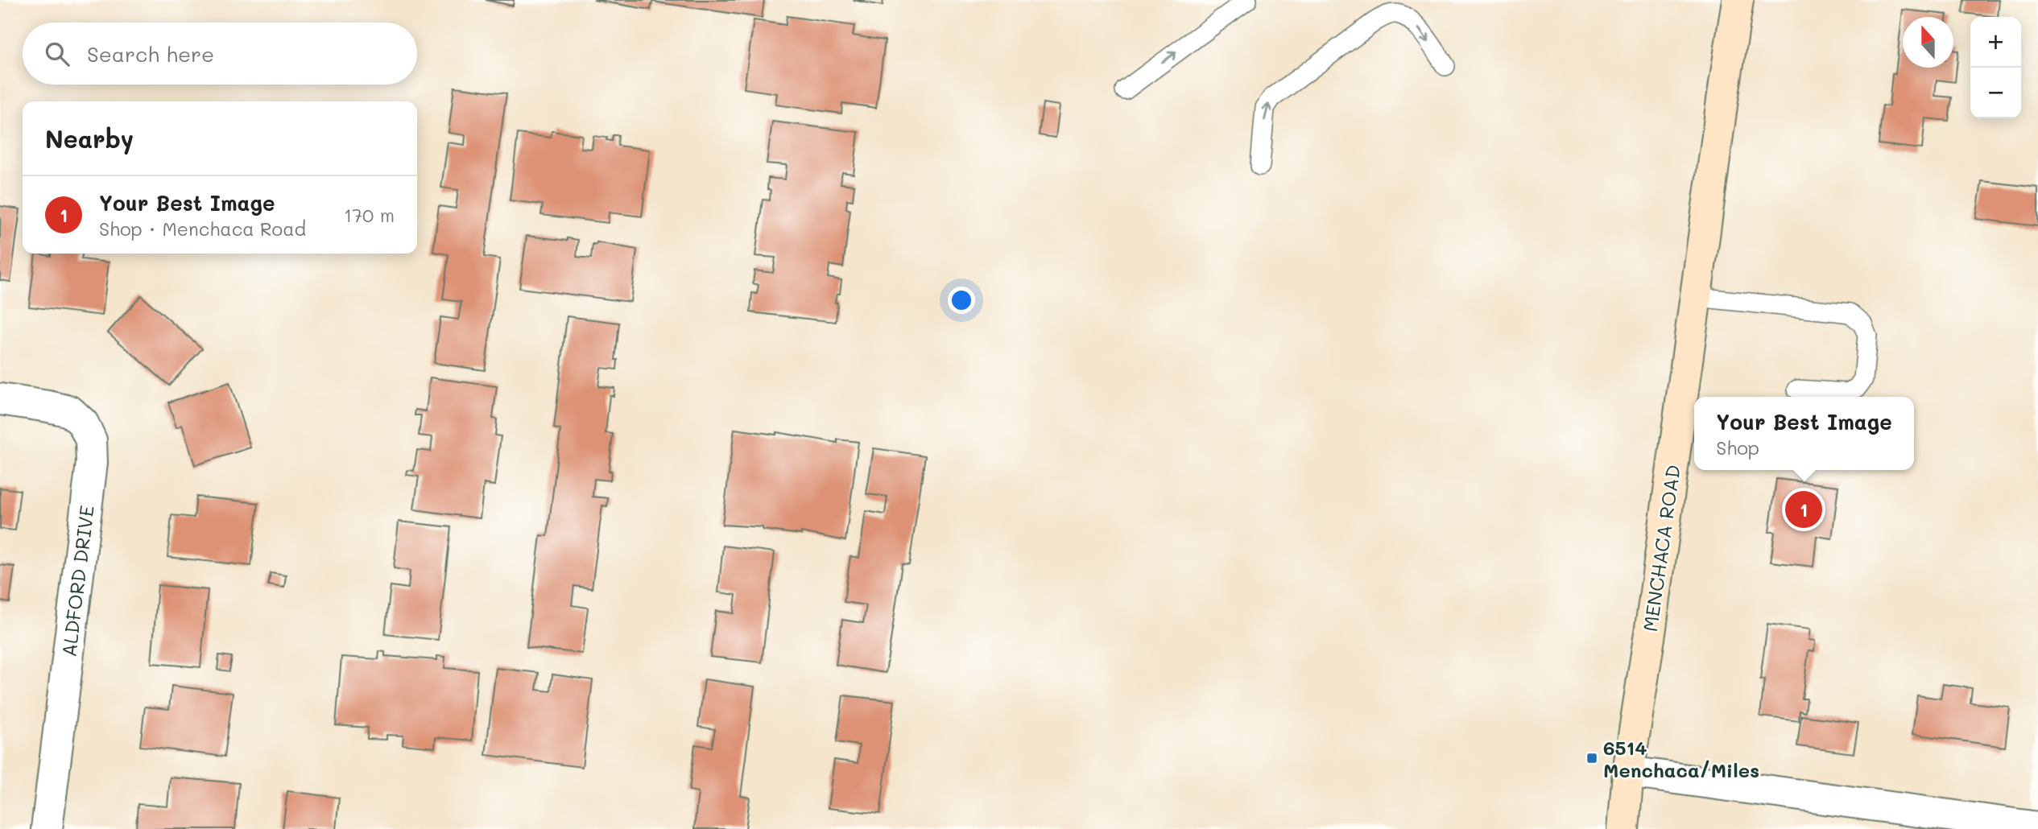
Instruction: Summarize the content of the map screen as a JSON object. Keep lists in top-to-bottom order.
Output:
{
  "streets": {
    "main road": ["MENCHACA ROAD"],
    "street": ["ALDFORD DRIVE"]
  },
  "places": {
    "transit": ["6514 Menchaca/Miles"]
  },
  "north": "top",
  "page": {
    "map_buttons": ["+", "−"],
    "search": "Search here",
    "heading": "Nearby",
    "list": [
      {
        "mark": "1",
        "name": "Your Best Image",
        "note": "Shop · Menchaca Road",
        "value": "170 m"
      }
    ],
    "popup": ["Your Best Image", "Shop"],
    "pins": "1"
  }
}
